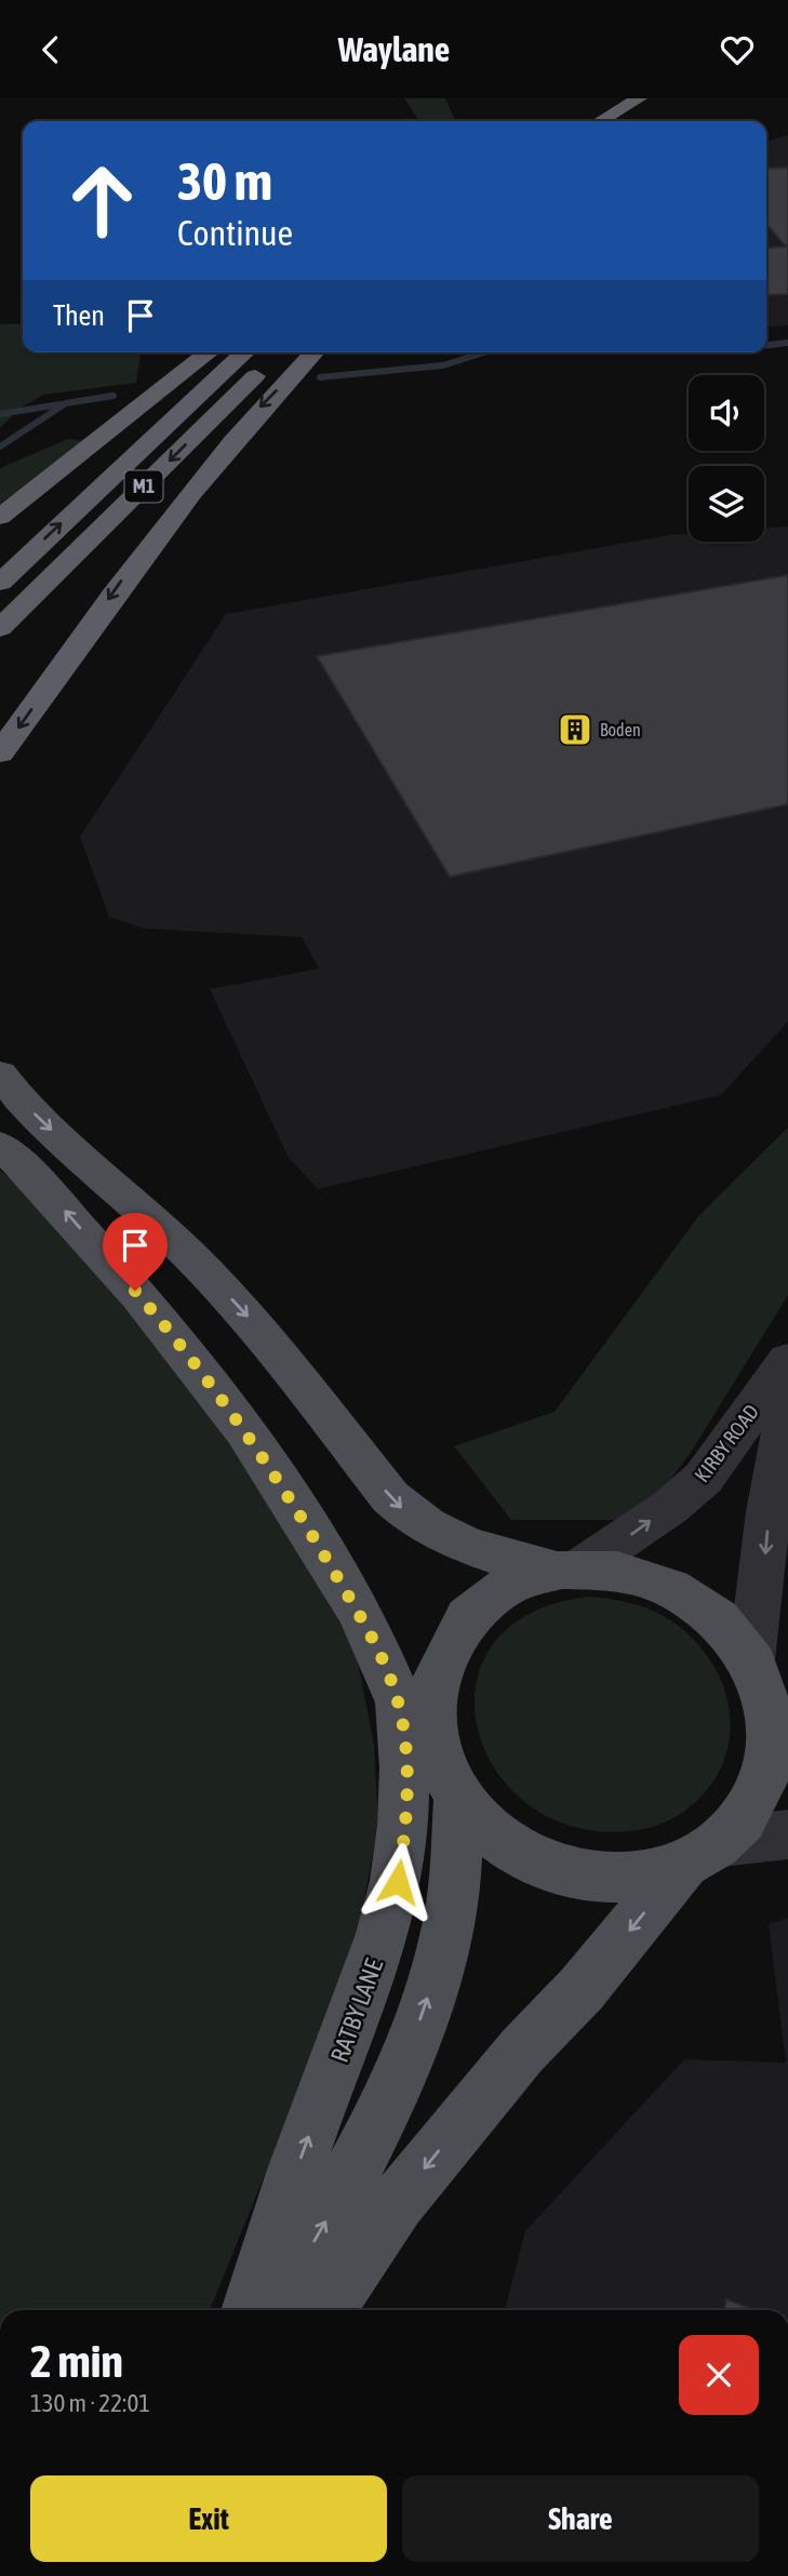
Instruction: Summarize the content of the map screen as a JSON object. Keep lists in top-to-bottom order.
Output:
{
  "streets": {
    "highway": ["M1"],
    "main road": ["RATBY LANE"],
    "street": ["KIRBY ROAD"]
  },
  "places": {
    "building": ["Boden"]
  },
  "page": {
    "header": "Waylane",
    "turn": ["30 m", "Continue"],
    "then": "Then",
    "heading": ["2 min", "130 m · 22:01"],
    "buttons": ["Exit", "Share"]
  }
}
